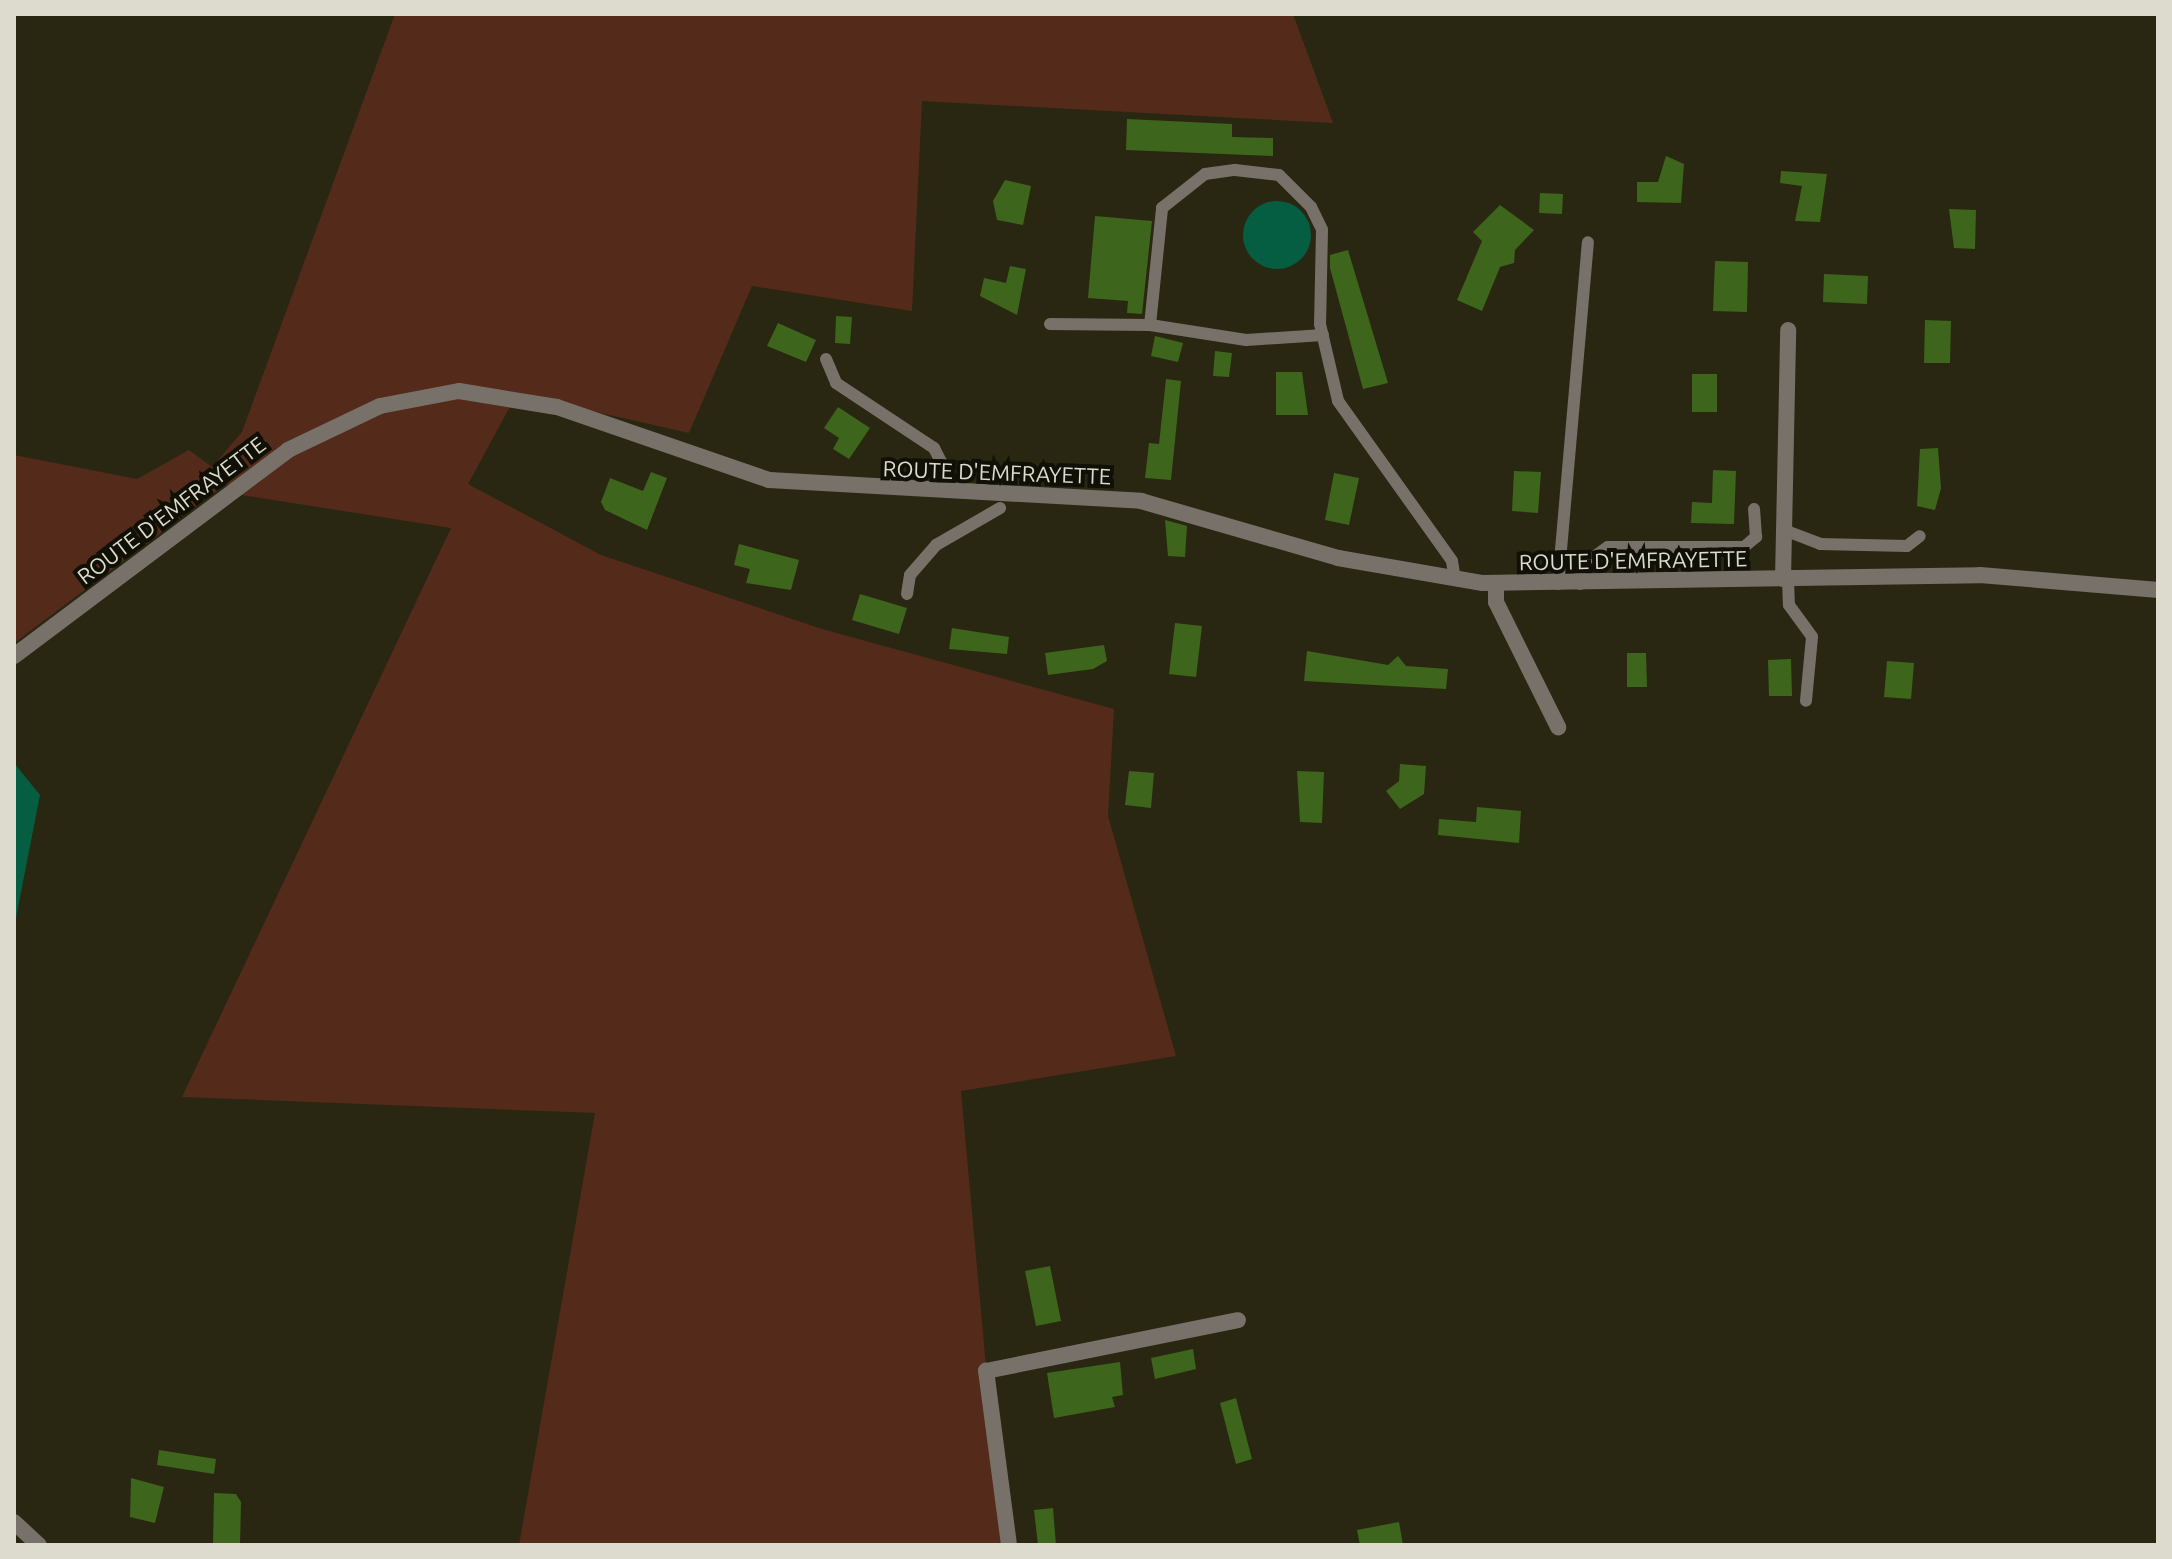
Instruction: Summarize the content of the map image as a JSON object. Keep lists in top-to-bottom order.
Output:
{
  "streets": {
    "street": ["ROUTE D'EMFRAYETTE"]
  }
}
